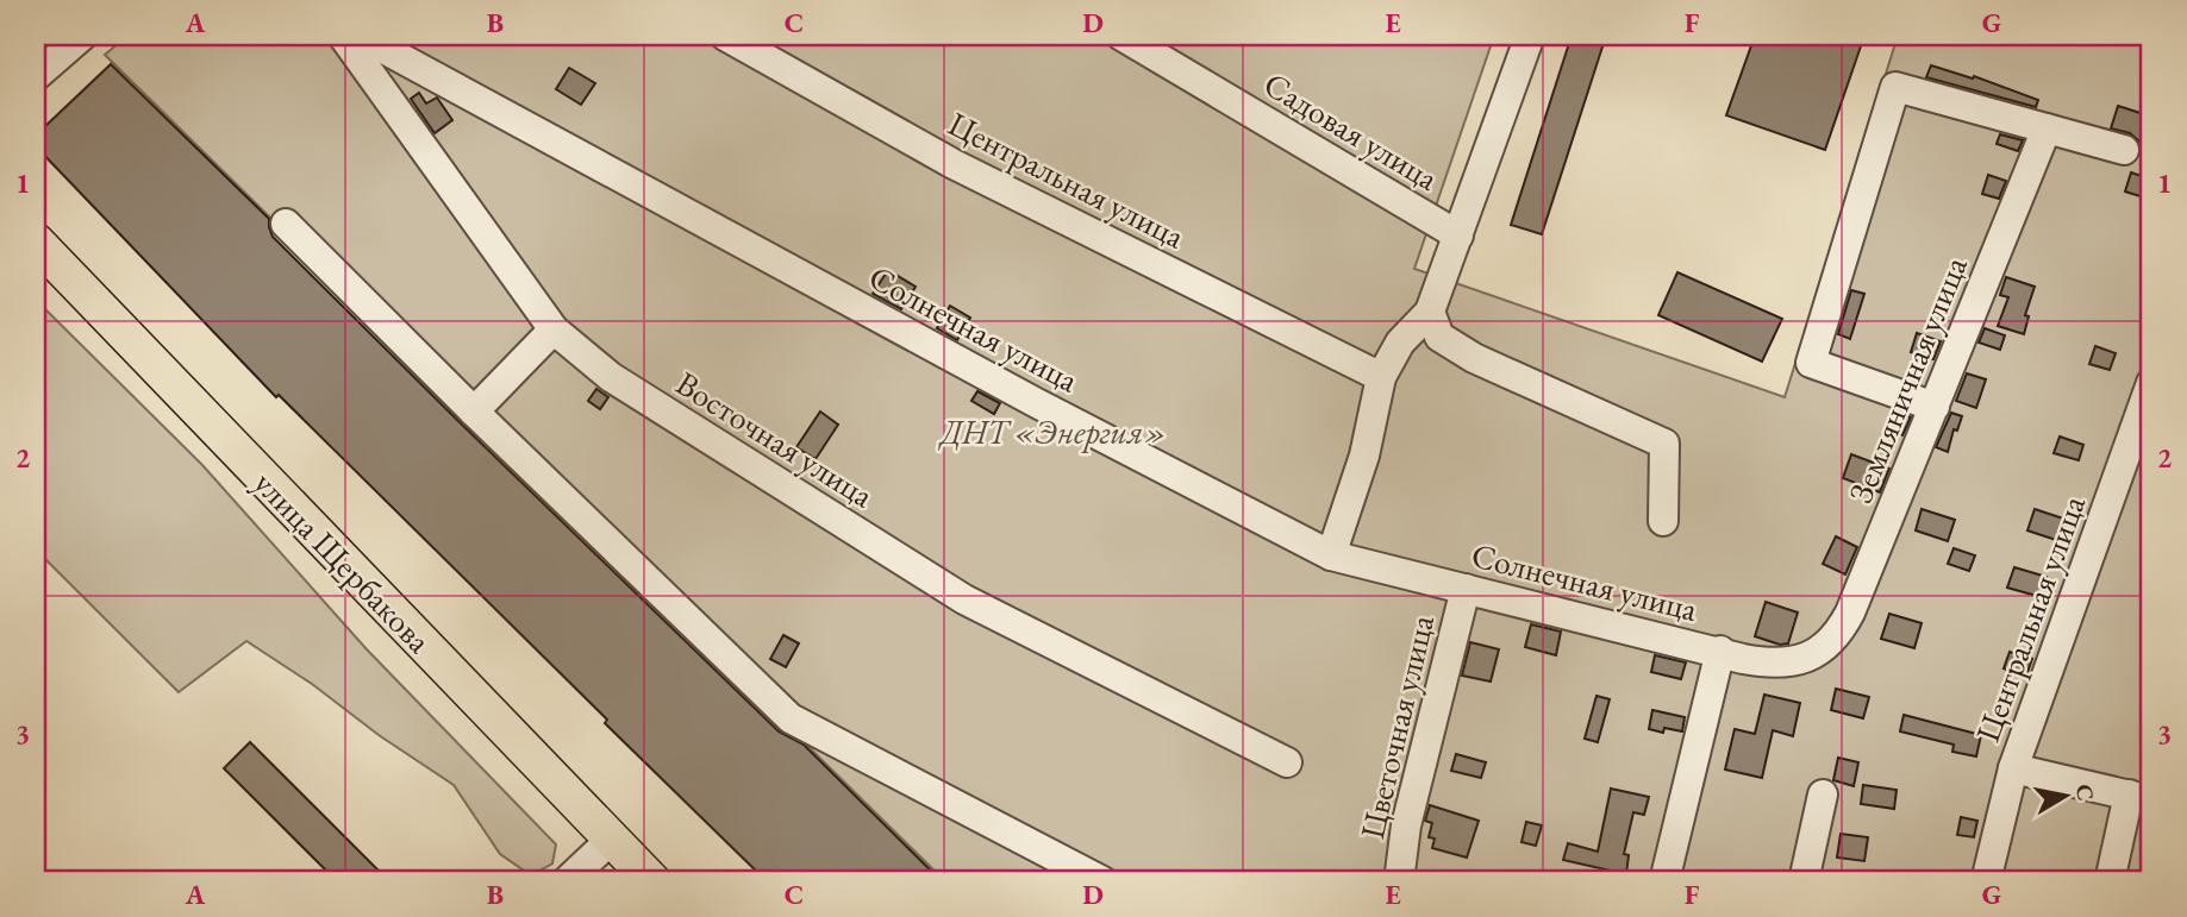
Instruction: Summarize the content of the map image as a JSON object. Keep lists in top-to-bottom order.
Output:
{
  "streets": {
    "main road": ["улица Щербакова"],
    "street": [
      "Садовая улица",
      "Центральная улица",
      "Солнечная улица",
      "Земляничная улица",
      "Восточная улица",
      "Цветочная улица"
    ]
  },
  "crossings": [
    ["Солнечная улица", "Земляничная улица"],
    ["Солнечная улица", "Цветочная улица"]
  ],
  "parks": ["ДНТ «Энергия»"],
  "north": "right",
  "grid": {
    "columns": [
      "A",
      "B",
      "C",
      "D",
      "E",
      "F",
      "G"
    ],
    "rows": ["1", "2", "3"]
  }
}
